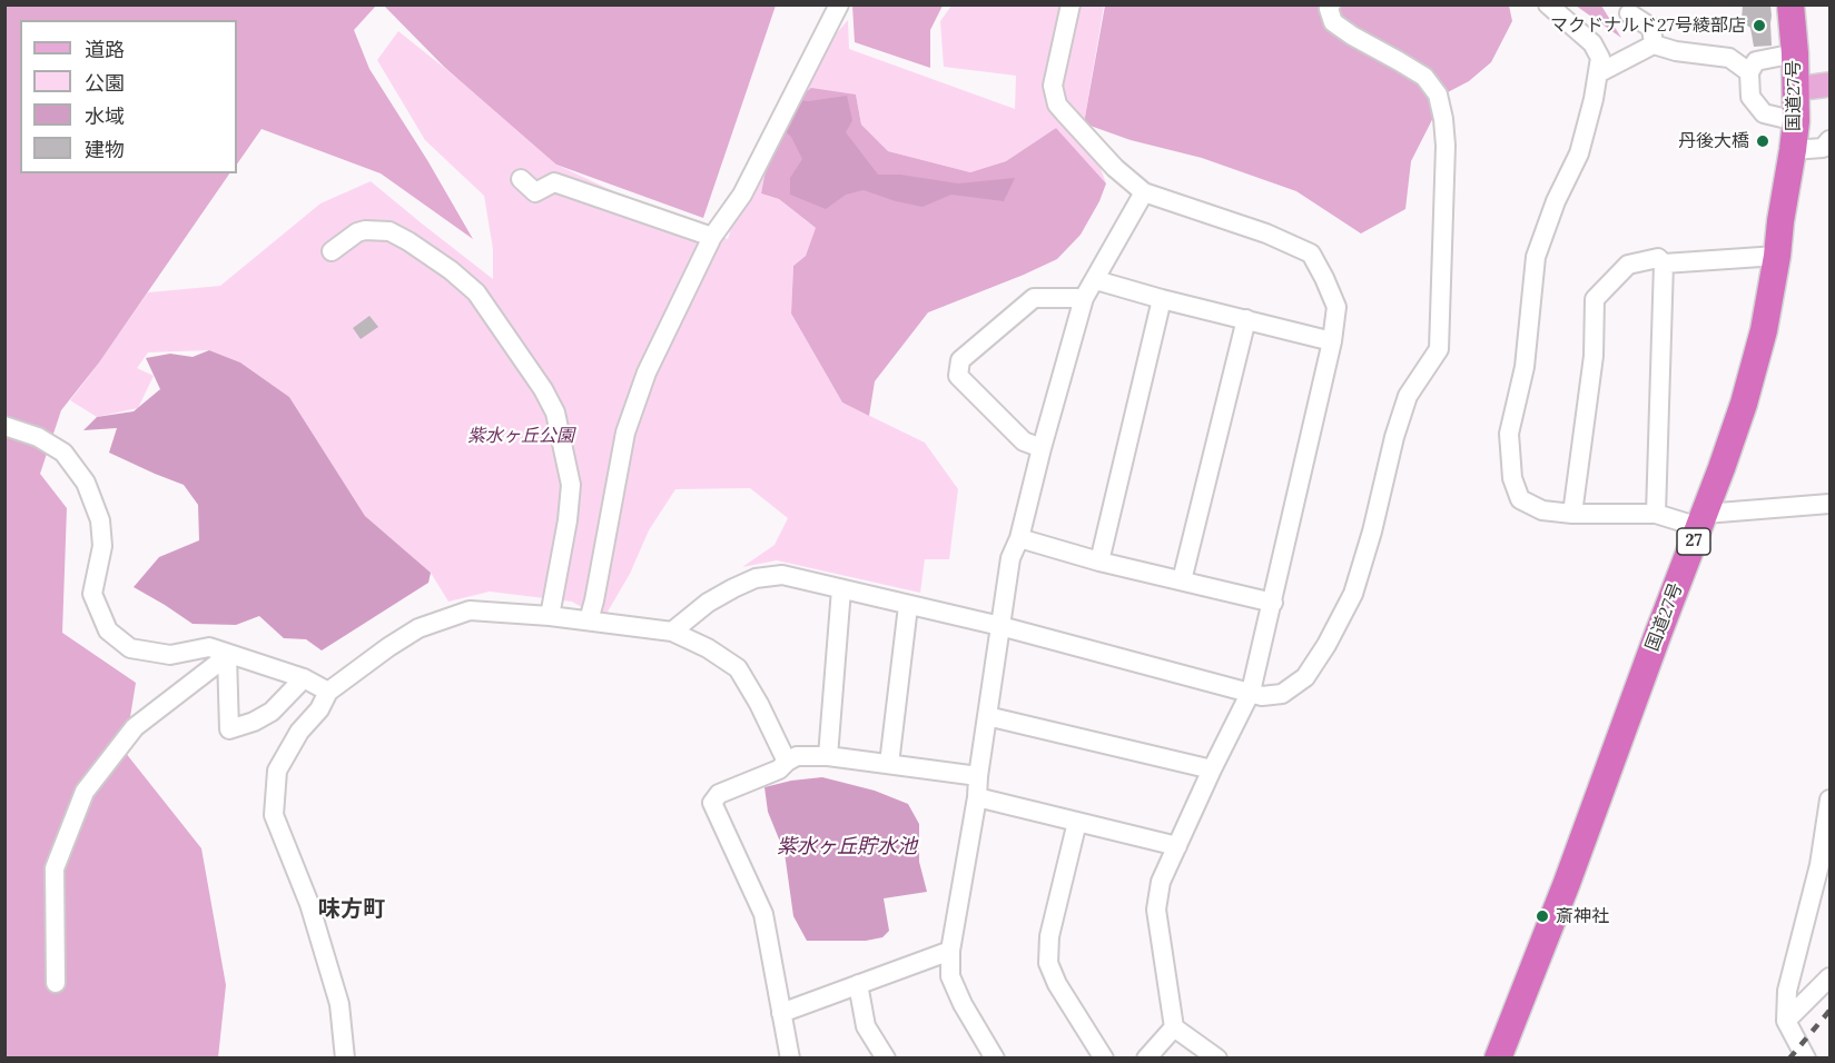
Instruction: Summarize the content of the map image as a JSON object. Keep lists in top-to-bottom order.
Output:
{
  "streets": {
    "highway": ["国道27号", "27"]
  },
  "districts": ["味方町"],
  "water": ["紫水ヶ丘貯水池"],
  "parks": ["紫水ヶ丘公園"],
  "places": ["マクドナルド27号綾部店", "丹後大橋", "斎神社"],
  "legend": [
    "道路",
    "公園",
    "水域",
    "建物"
  ]
}
